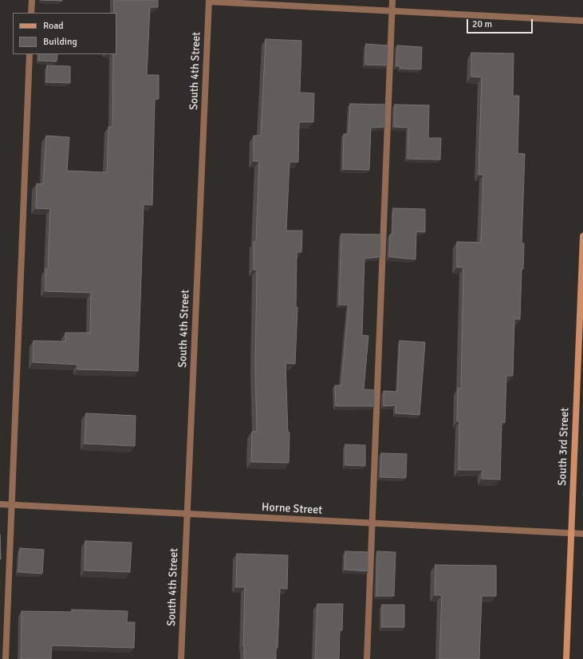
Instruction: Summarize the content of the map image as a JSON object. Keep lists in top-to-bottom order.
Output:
{
  "streets": {
    "street": ["South 4th Street", "South 3rd Street", "Horne Street"]
  },
  "crossings": [
    ["South 4th Street", "Horne Street"],
    ["South 3rd Street", "Horne Street"]
  ],
  "legend": ["Road", "Building"],
  "scale_bar": "20 m"
}
